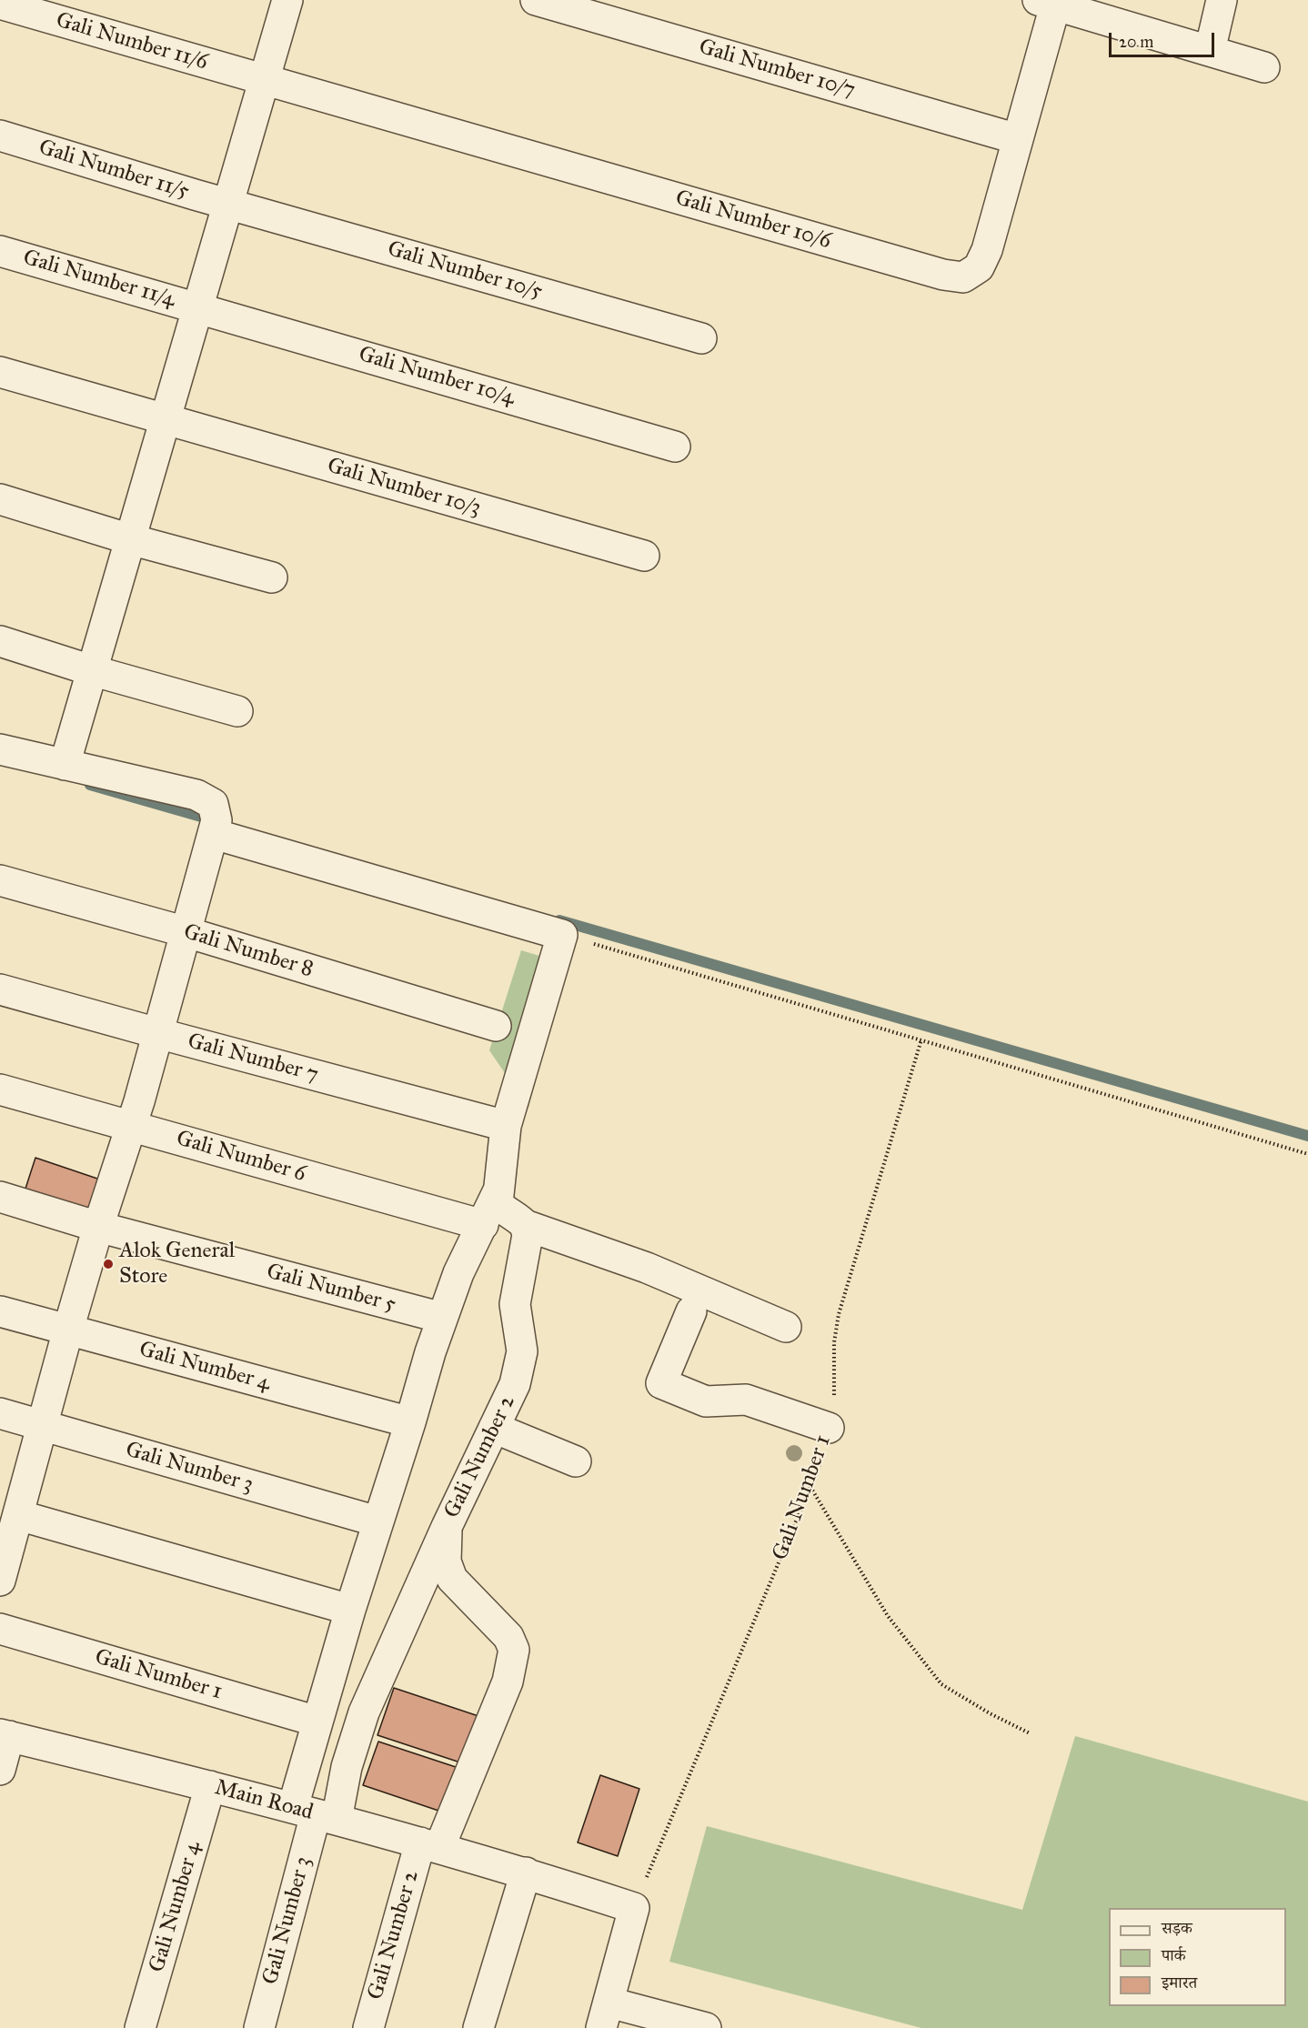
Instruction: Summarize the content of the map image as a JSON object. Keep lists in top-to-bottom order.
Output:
{
  "streets": {
    "street": [
      "Gali Number 11/6",
      "Gali Number 10/7",
      "Gali Number 11/5",
      "Gali Number 10/6",
      "Gali Number 10/5",
      "Gali Number 11/4",
      "Gali Number 10/4",
      "Gali Number 10/3",
      "Gali Number 8",
      "Gali Number 7",
      "Gali Number 6",
      "Gali Number 5",
      "Gali Number 4",
      "Gali Number 2",
      "Gali Number 3",
      "Gali Number 1",
      "Main Road"
    ]
  },
  "crossings": [
    ["Gali Number 11/6", "Gali Number 10/6"],
    ["Gali Number 10/7", "Gali Number 10/6"],
    ["Gali Number 11/5", "Gali Number 10/5"],
    ["Gali Number 11/4", "Gali Number 10/4"],
    ["Gali Number 4", "Main Road"],
    ["Gali Number 2", "Main Road"],
    ["Gali Number 3", "Main Road"],
    ["Gali Number 1", "Main Road"]
  ],
  "places": ["Alok General Store"],
  "legend": ["सड़क", "पार्क", "इमारत"],
  "scale_bar": "20 m"
}
